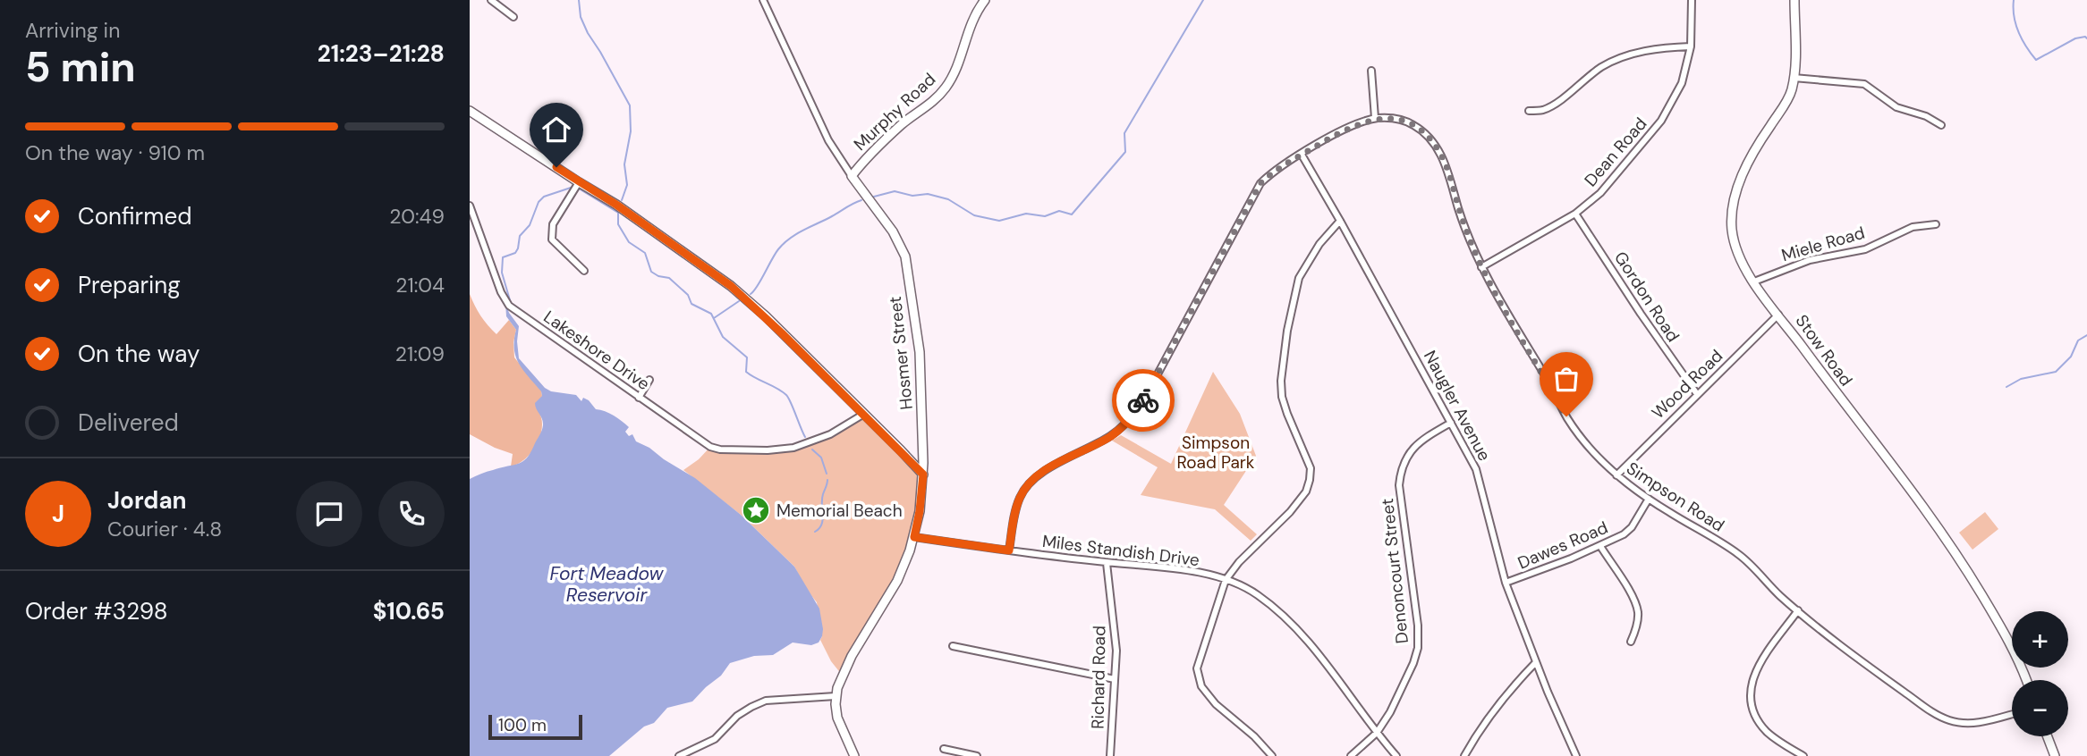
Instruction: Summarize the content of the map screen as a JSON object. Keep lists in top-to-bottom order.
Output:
{
  "streets": {
    "street": [
      "Murphy Road",
      "Dean Road",
      "Miele Road",
      "Gordon Road",
      "Lakeshore Drive",
      "Stow Road",
      "Hosmer Street",
      "Wood Road",
      "Naugler Avenue",
      "Simpson Road",
      "Dawes Road",
      "Miles Standish Drive",
      "Denoncourt Street",
      "Richard Road"
    ]
  },
  "crossings": [
    ["Murphy Road", "Hosmer Street"],
    ["Dean Road", "Gordon Road"],
    ["Dean Road", "Simpson Road"],
    ["Miele Road", "Stow Road"],
    ["Gordon Road", "Wood Road"],
    ["Stow Road", "Wood Road"],
    ["Hosmer Street", "Miles Standish Drive"],
    ["Wood Road", "Simpson Road"],
    ["Naugler Avenue", "Simpson Road"],
    ["Naugler Avenue", "Dawes Road"],
    ["Naugler Avenue", "Denoncourt Street"],
    ["Simpson Road", "Dawes Road"],
    ["Simpson Road", "Miles Standish Drive"],
    ["Miles Standish Drive", "Denoncourt Street"],
    ["Miles Standish Drive", "Richard Road"]
  ],
  "water": ["Fort Meadow Reservoir"],
  "parks": ["Simpson Road Park"],
  "places": {
    "place": ["Memorial Beach"]
  },
  "scale_bar": "100 m",
  "page": {
    "heading": ["5 min", "Arriving in", "21:23–21:28"],
    "panel": [
      "Jordan",
      "Courier · 4.8",
      "Order #3298",
      "$10.65"
    ],
    "bar": "On the way · 910 m",
    "list": [
      ["Confirmed", "20:49"],
      ["Preparing", "21:04"],
      ["On the way", "21:09"],
      "Delivered"
    ],
    "round": "J",
    "map_buttons": ["+", "−"],
    "scale": "100 m"
  }
}
